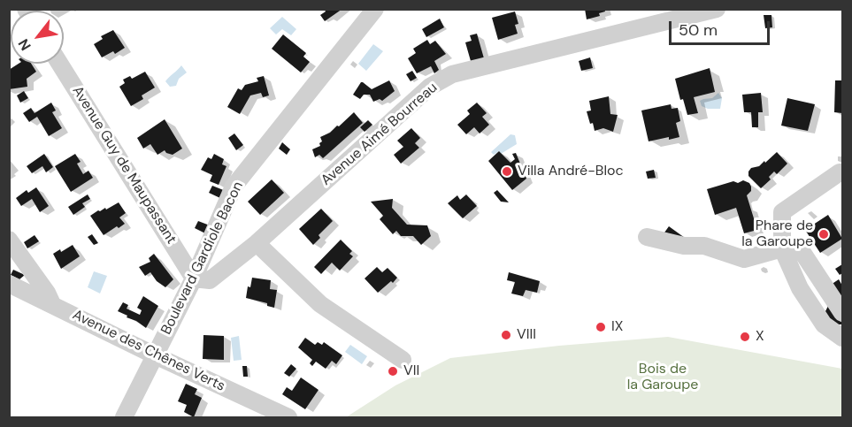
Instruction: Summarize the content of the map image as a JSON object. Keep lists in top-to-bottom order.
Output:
{
  "streets": {
    "street": [
      "Avenue Aimé Bourreau",
      "Avenue Guy de Maupassant",
      "Boulevard Gardiole Bacon",
      "Avenue des Chênes Verts"
    ]
  },
  "crossings": [
    ["Avenue Aimé Bourreau", "Avenue Guy de Maupassant"],
    ["Avenue Aimé Bourreau", "Boulevard Gardiole Bacon"],
    ["Avenue Guy de Maupassant", "Boulevard Gardiole Bacon"],
    ["Boulevard Gardiole Bacon", "Avenue des Chênes Verts"]
  ],
  "parks": ["Bois de la Garoupe"],
  "places": [
    "Villa André-Bloc",
    "Phare de la Garoupe",
    "IX",
    "VIII",
    "X",
    "VII"
  ],
  "scale_bar": "50 m",
  "north": "bottom left"
}
